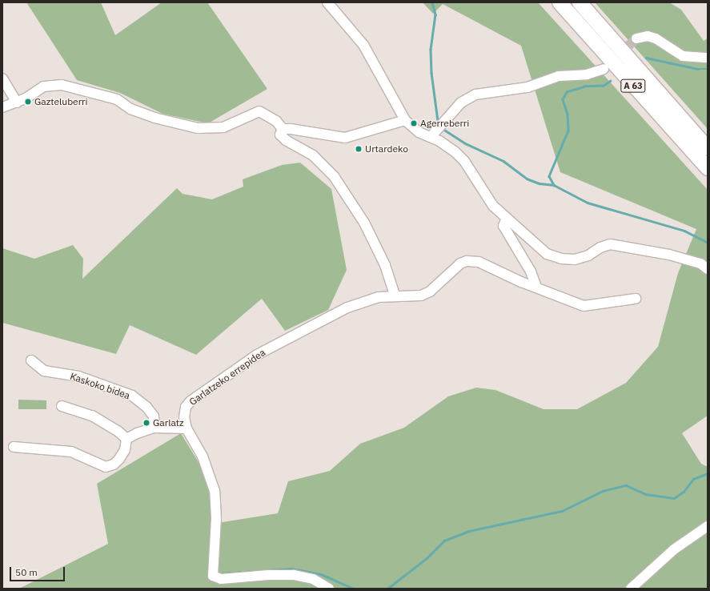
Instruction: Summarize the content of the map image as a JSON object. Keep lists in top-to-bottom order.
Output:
{
  "streets": {
    "highway": ["A 63"],
    "street": ["Garlatzeko errepidea", "Kaskoko bidea"]
  },
  "places": [
    "Gazteluberri",
    "Agerreberri",
    "Urtardeko",
    "Garlatz"
  ],
  "scale_bar": "50 m"
}
